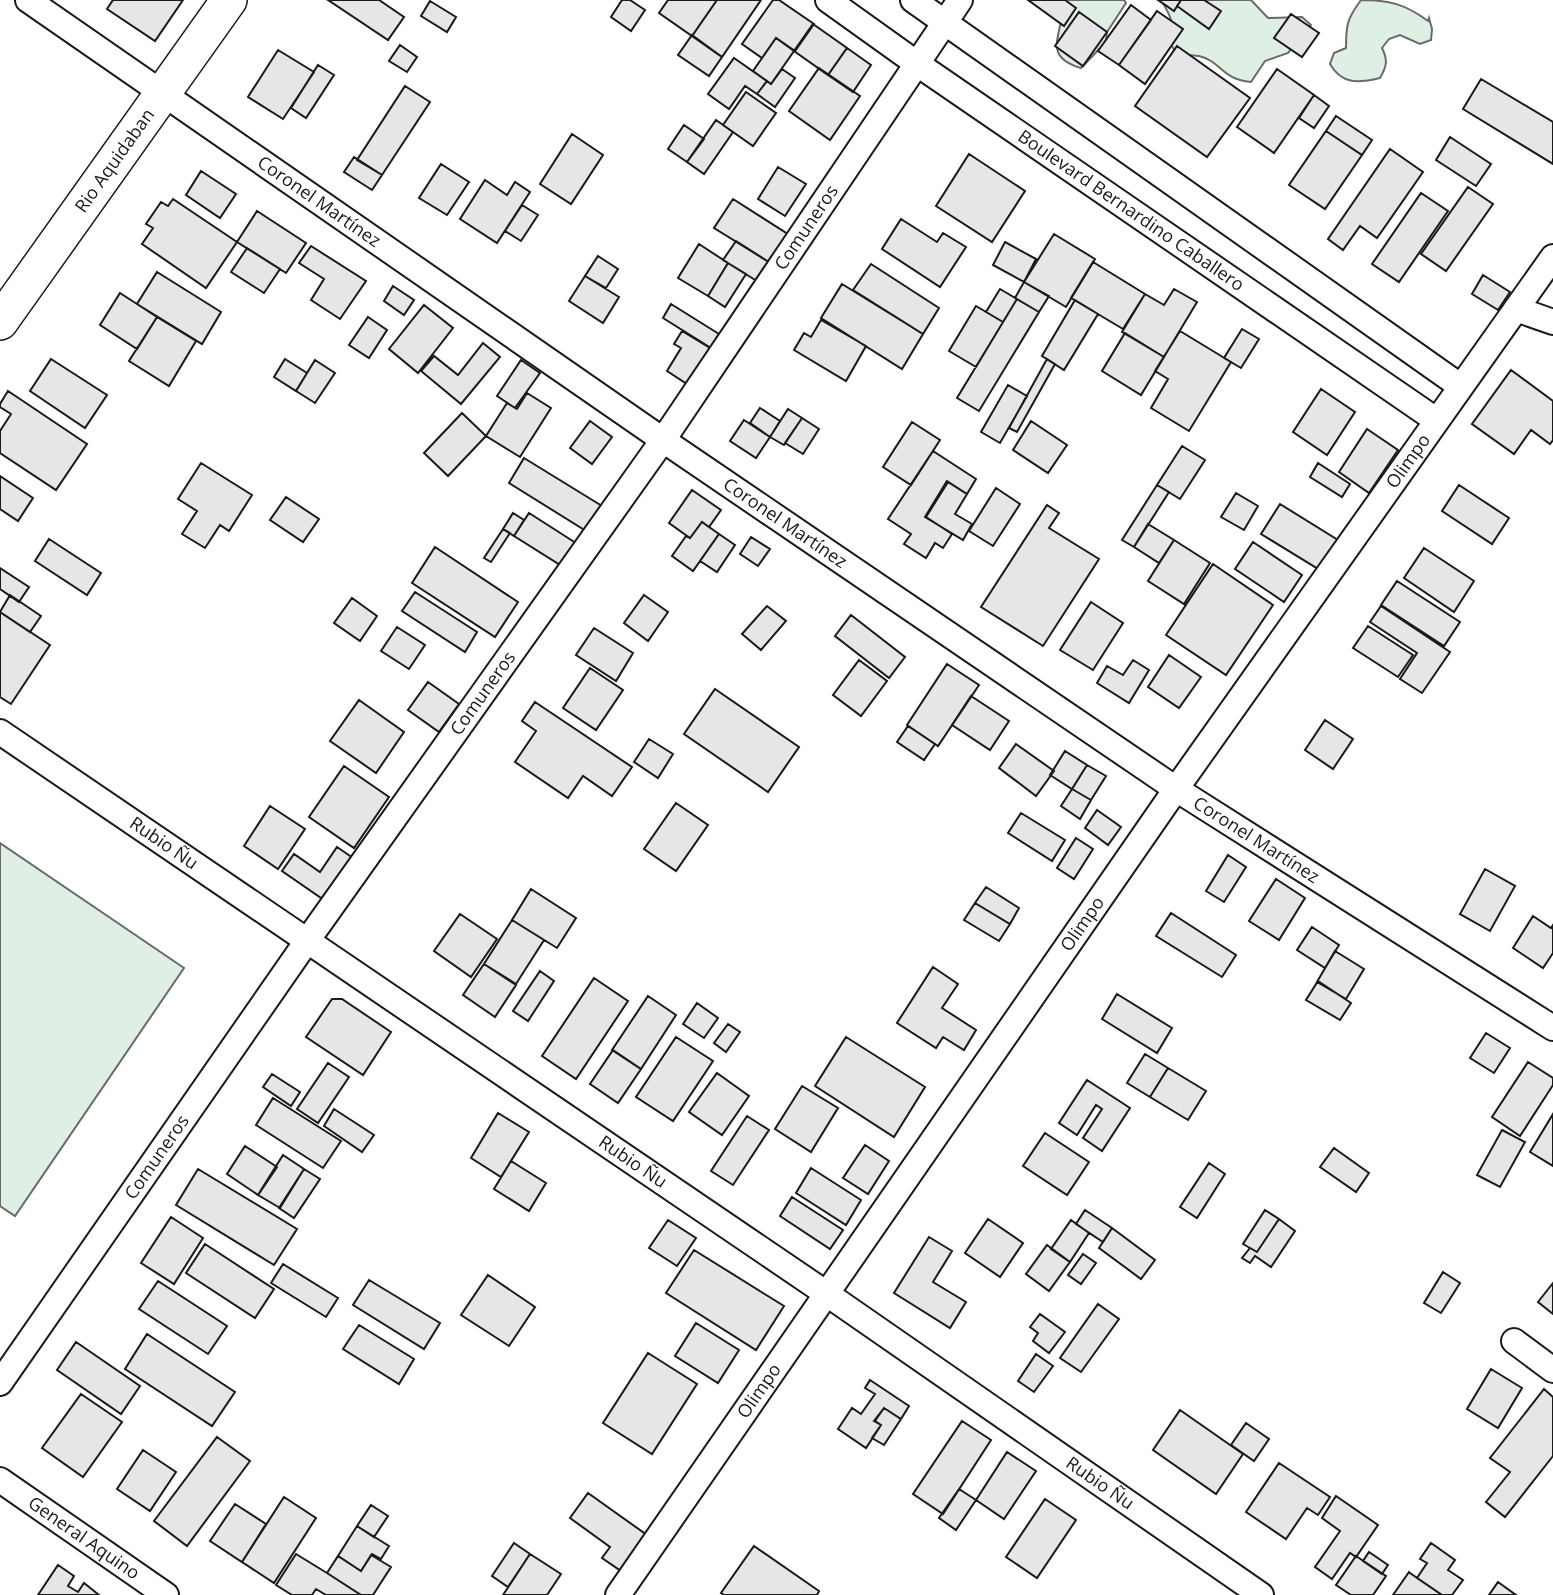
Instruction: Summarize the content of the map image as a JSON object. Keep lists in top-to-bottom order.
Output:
{
  "streets": {
    "street": [
      "Rio Aquidaban",
      "Coronel Martínez",
      "Boulevard Bernardino Caballero",
      "Comuneros",
      "Olimpo",
      "Rubio Ñu",
      "General Aquino"
    ]
  },
  "crossings": [
    ["Rio Aquidaban", "Coronel Martínez"],
    ["Coronel Martínez", "Comuneros"],
    ["Coronel Martínez", "Olimpo"],
    ["Boulevard Bernardino Caballero", "Comuneros"],
    ["Boulevard Bernardino Caballero", "Olimpo"],
    ["Comuneros", "Rubio Ñu"],
    ["Olimpo", "Rubio Ñu"]
  ]
}
